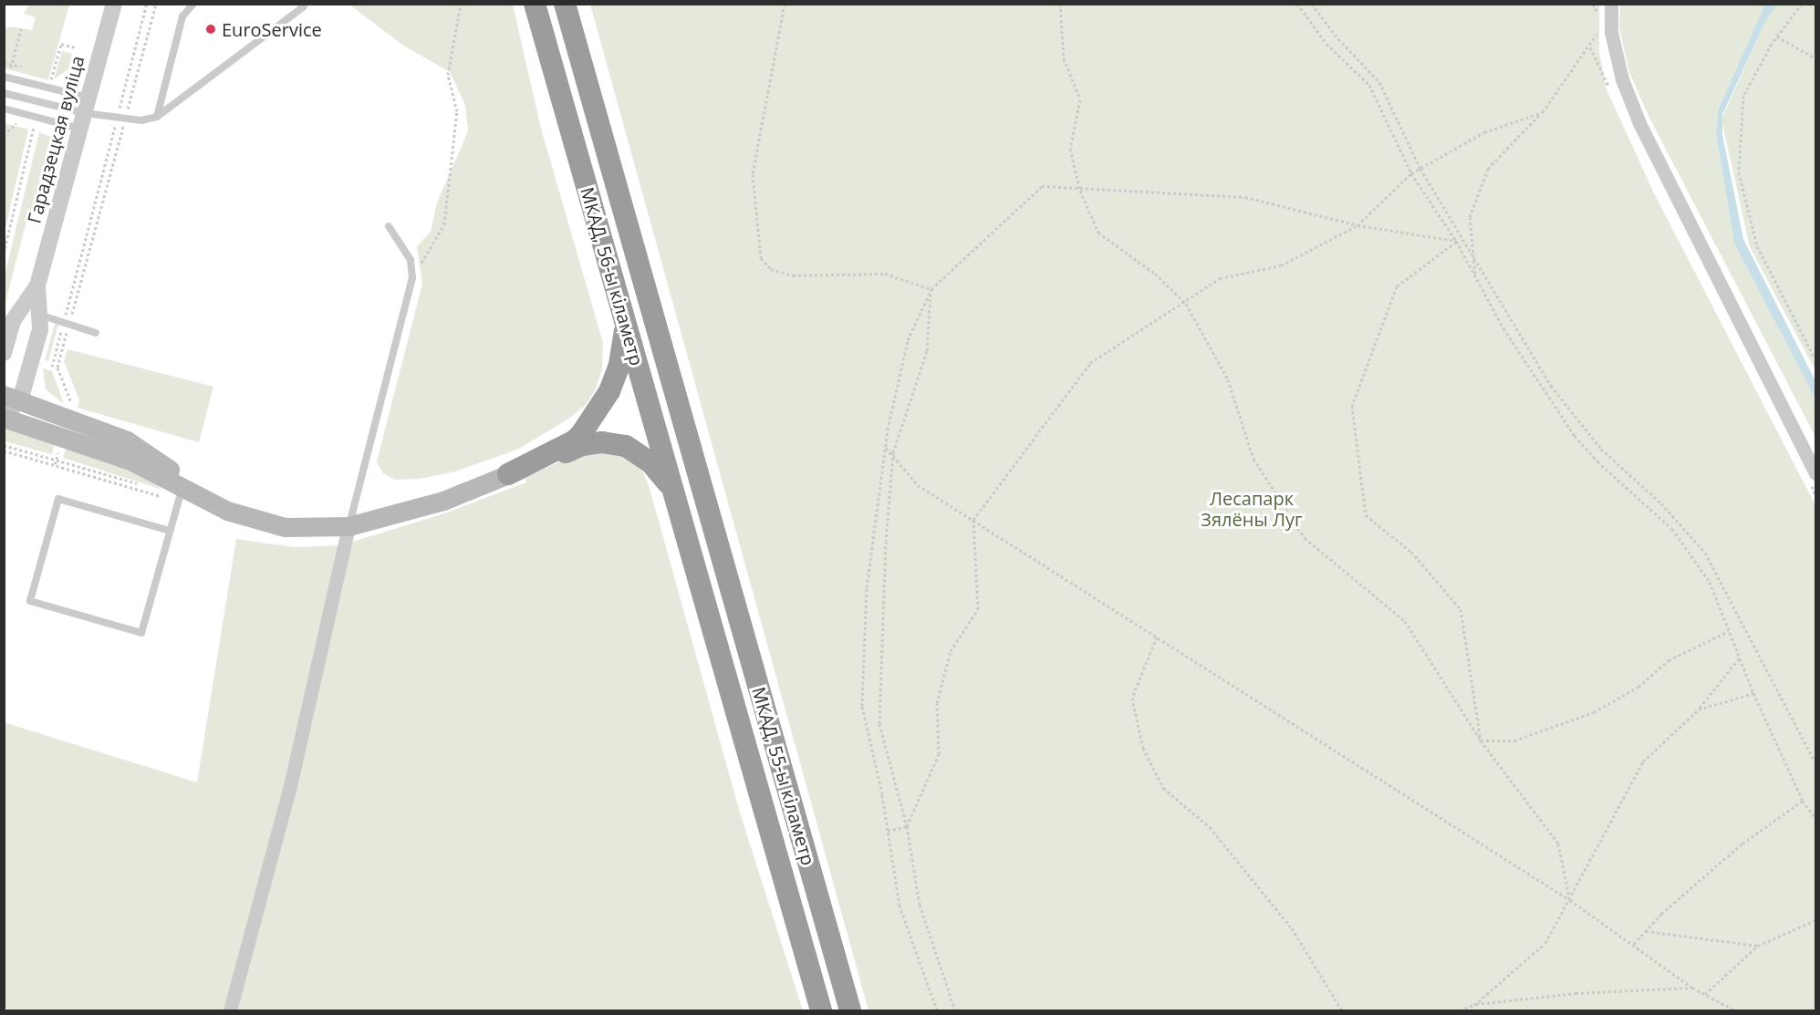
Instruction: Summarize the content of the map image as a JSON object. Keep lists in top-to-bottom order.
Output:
{
  "streets": {
    "highway": ["МКАД, 56-ы кіламетр", "МКАД, 55-ы кіламетр"],
    "street": ["Гарадзецкая вуліца"]
  },
  "crossings": [
    ["МКАД, 56-ы кіламетр", "МКАД, 55-ы кіламетр"]
  ],
  "parks": ["Лесапарк Зялёны Луг"],
  "places": ["EuroService"]
}
